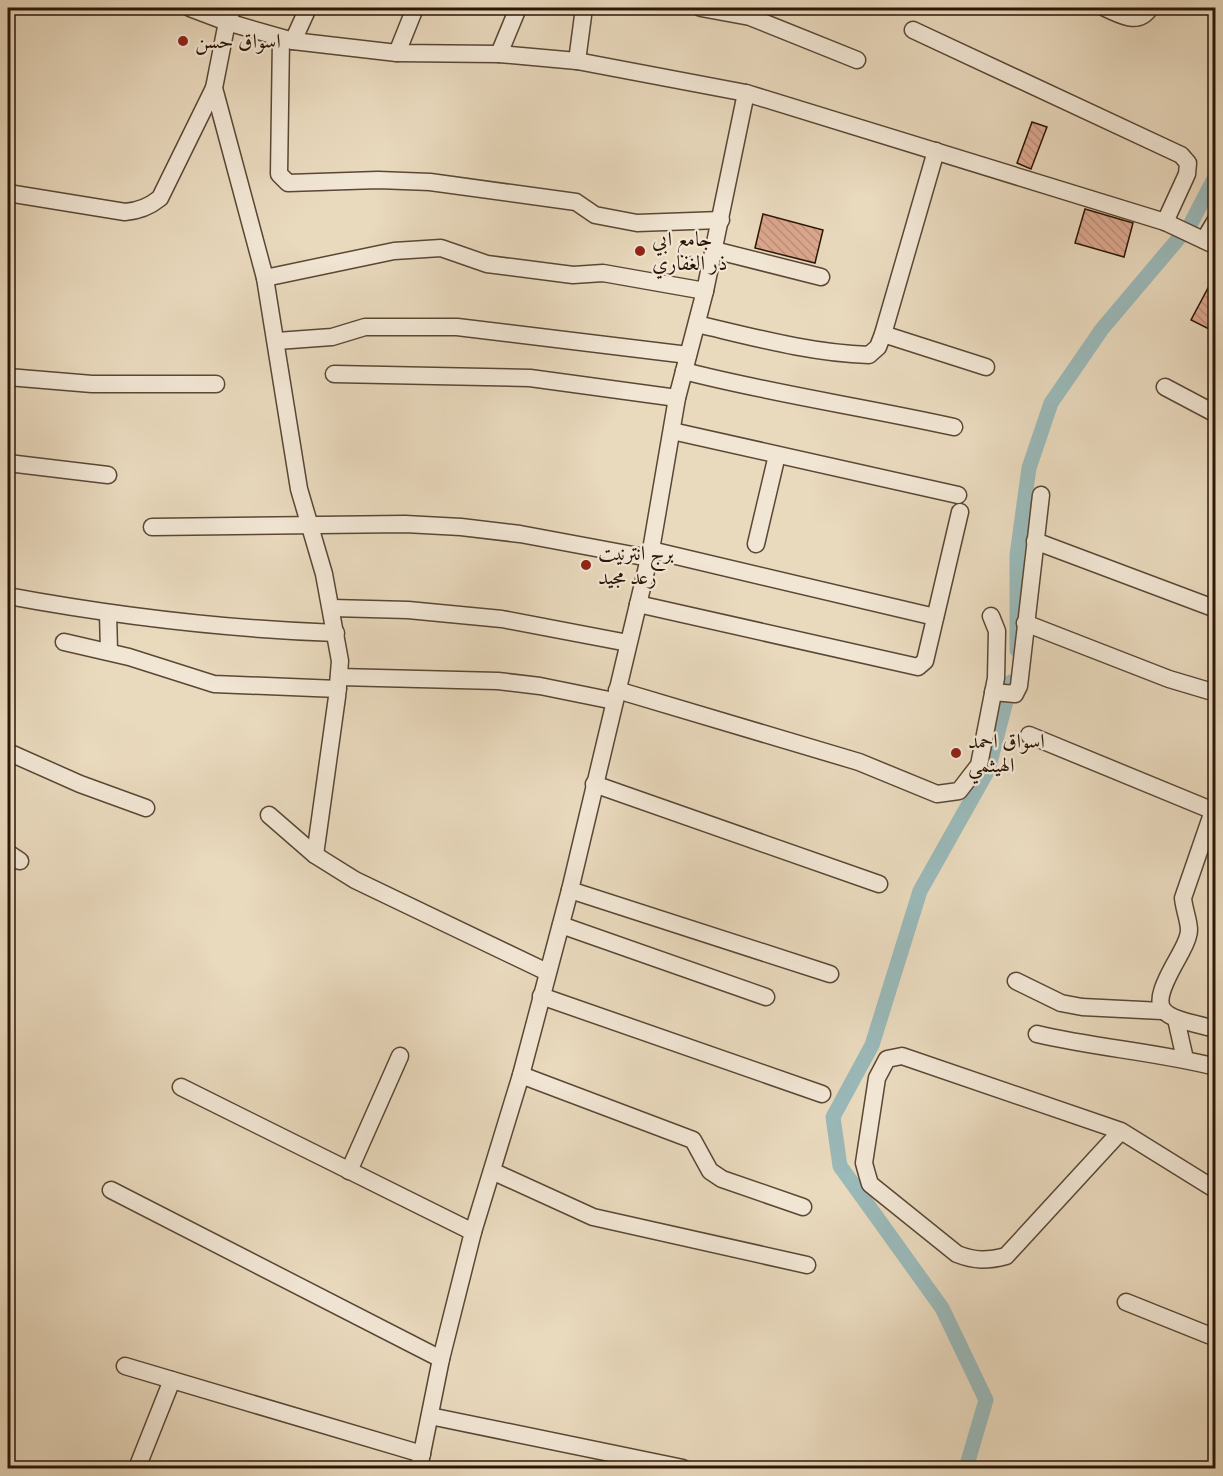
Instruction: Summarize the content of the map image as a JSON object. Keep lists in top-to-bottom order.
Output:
{
  "places": [
    "اسواق حسن",
    "جامع ابي ذر الغفاري",
    "برج انترنيت رعد مجيد",
    "اسواق احمد الهيثمي"
  ]
}
